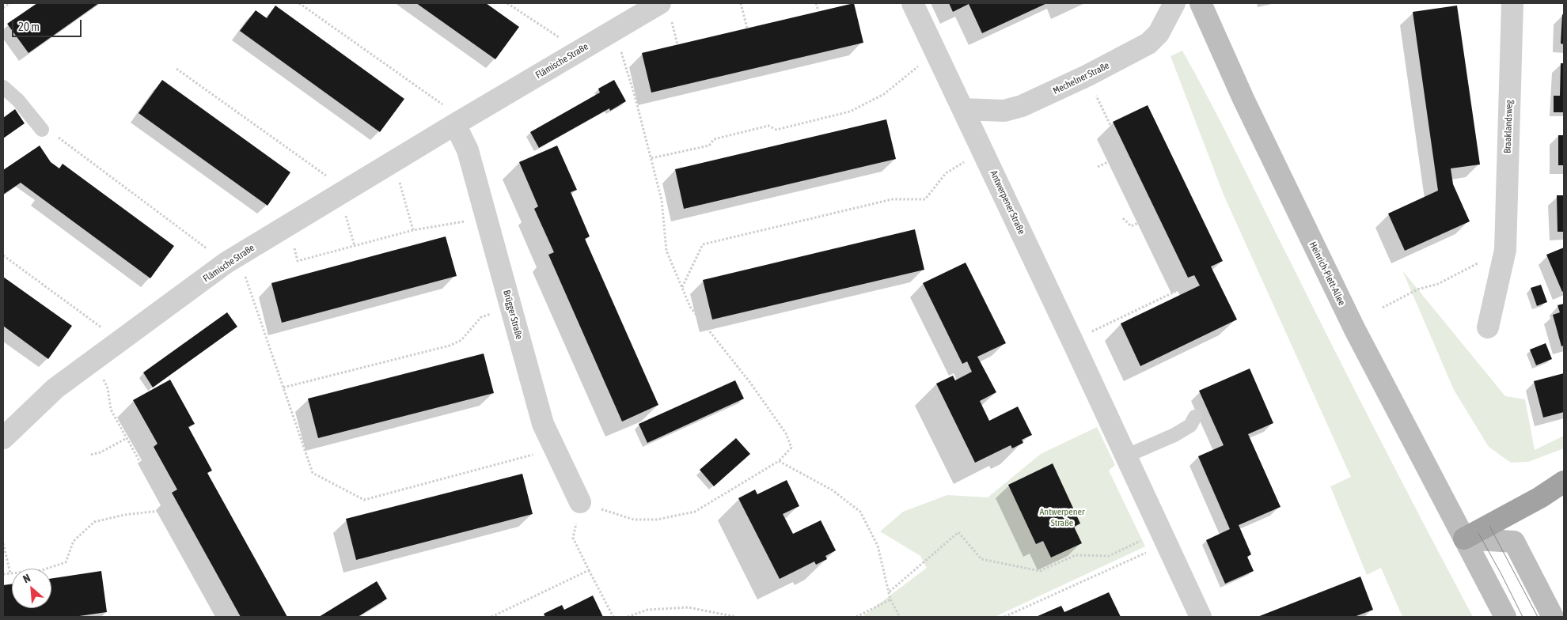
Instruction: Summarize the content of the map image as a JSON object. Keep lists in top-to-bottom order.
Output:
{
  "streets": {
    "main road": ["Heinrich-Plett-Allee"],
    "street": [
      "Flämische Straße",
      "Mechelner Straße",
      "Braaklandsweg",
      "Antwerpener Straße",
      "Brügger Straße"
    ]
  },
  "crossings": [
    ["Flämische Straße", "Brügger Straße"],
    ["Mechelner Straße", "Antwerpener Straße"]
  ],
  "parks": ["Antwerpener Straße"],
  "scale_bar": "20 m",
  "north": "top left"
}
